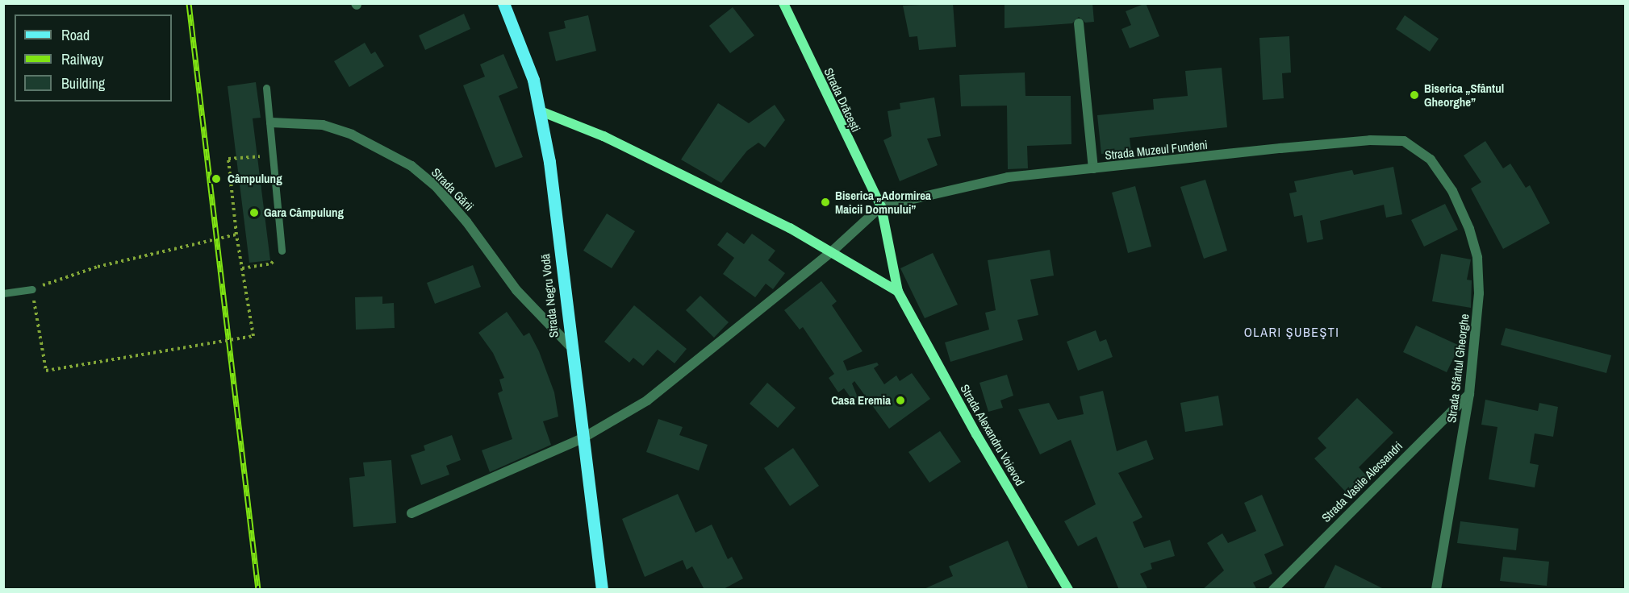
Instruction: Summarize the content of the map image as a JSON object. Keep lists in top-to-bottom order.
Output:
{
  "streets": {
    "main road": ["Strada Drăcești", "Strada Negru Vodă", "Strada Alexandru Voievod"],
    "street": [
      "Strada Muzeul Fundeni",
      "Strada Gării",
      "Strada Sfântul Gheorghe",
      "Strada Vasile Alecsandri"
    ]
  },
  "crossings": [
    ["Strada Drăcești", "Strada Muzeul Fundeni"],
    ["Strada Drăcești", "Strada Alexandru Voievod"],
    ["Strada Muzeul Fundeni", "Strada Sfântul Gheorghe"],
    ["Strada Gării", "Strada Negru Vodă"],
    ["Strada Sfântul Gheorghe", "Strada Vasile Alecsandri"]
  ],
  "districts": ["OLARI ŞUBEŞTI"],
  "places": [
    "Biserica „Sfântul Gheorghe”",
    "Câmpulung",
    "Biserica „Adormirea Maicii Domnului”",
    "Gara Câmpulung",
    "Casa Eremia"
  ],
  "legend": ["Road", "Railway", "Building"]
}
